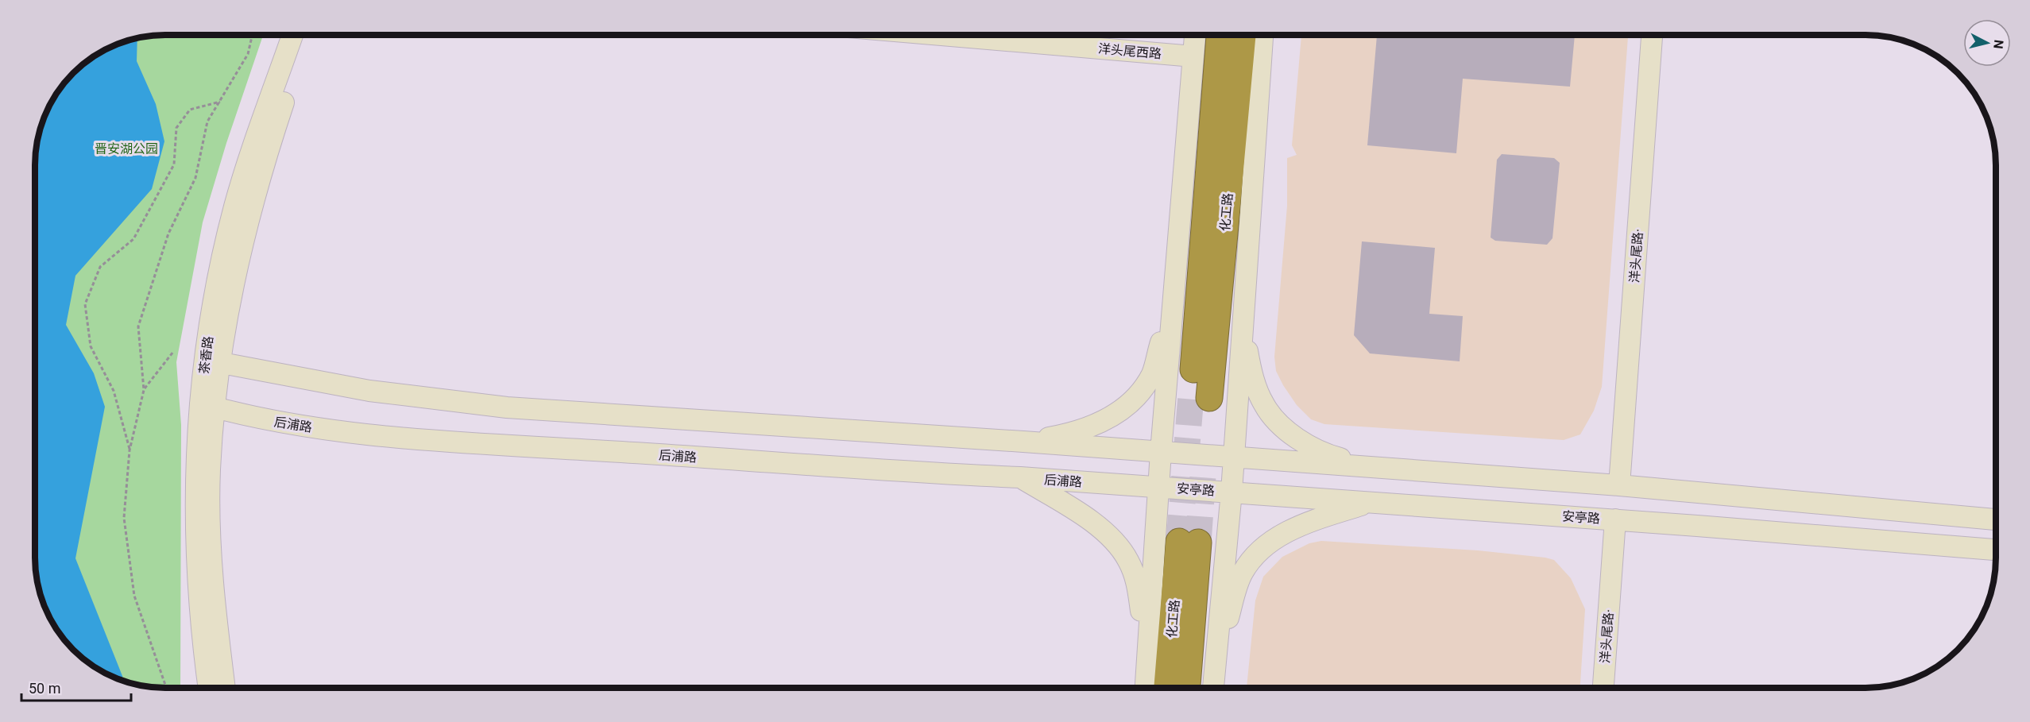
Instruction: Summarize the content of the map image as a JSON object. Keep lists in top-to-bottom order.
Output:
{
  "streets": {
    "highway": ["化工路"],
    "main road": [
      "洋头尾西路",
      "洋头尾路·",
      "茶香路",
      "后浦路",
      "安亭路"
    ]
  },
  "crossings": [
    ["洋头尾路·", "安亭路"],
    ["茶香路", "后浦路"],
    ["后浦路", "安亭路"]
  ],
  "parks": ["晋安湖公园"],
  "scale_bar": "50 m",
  "north": "right"
}
